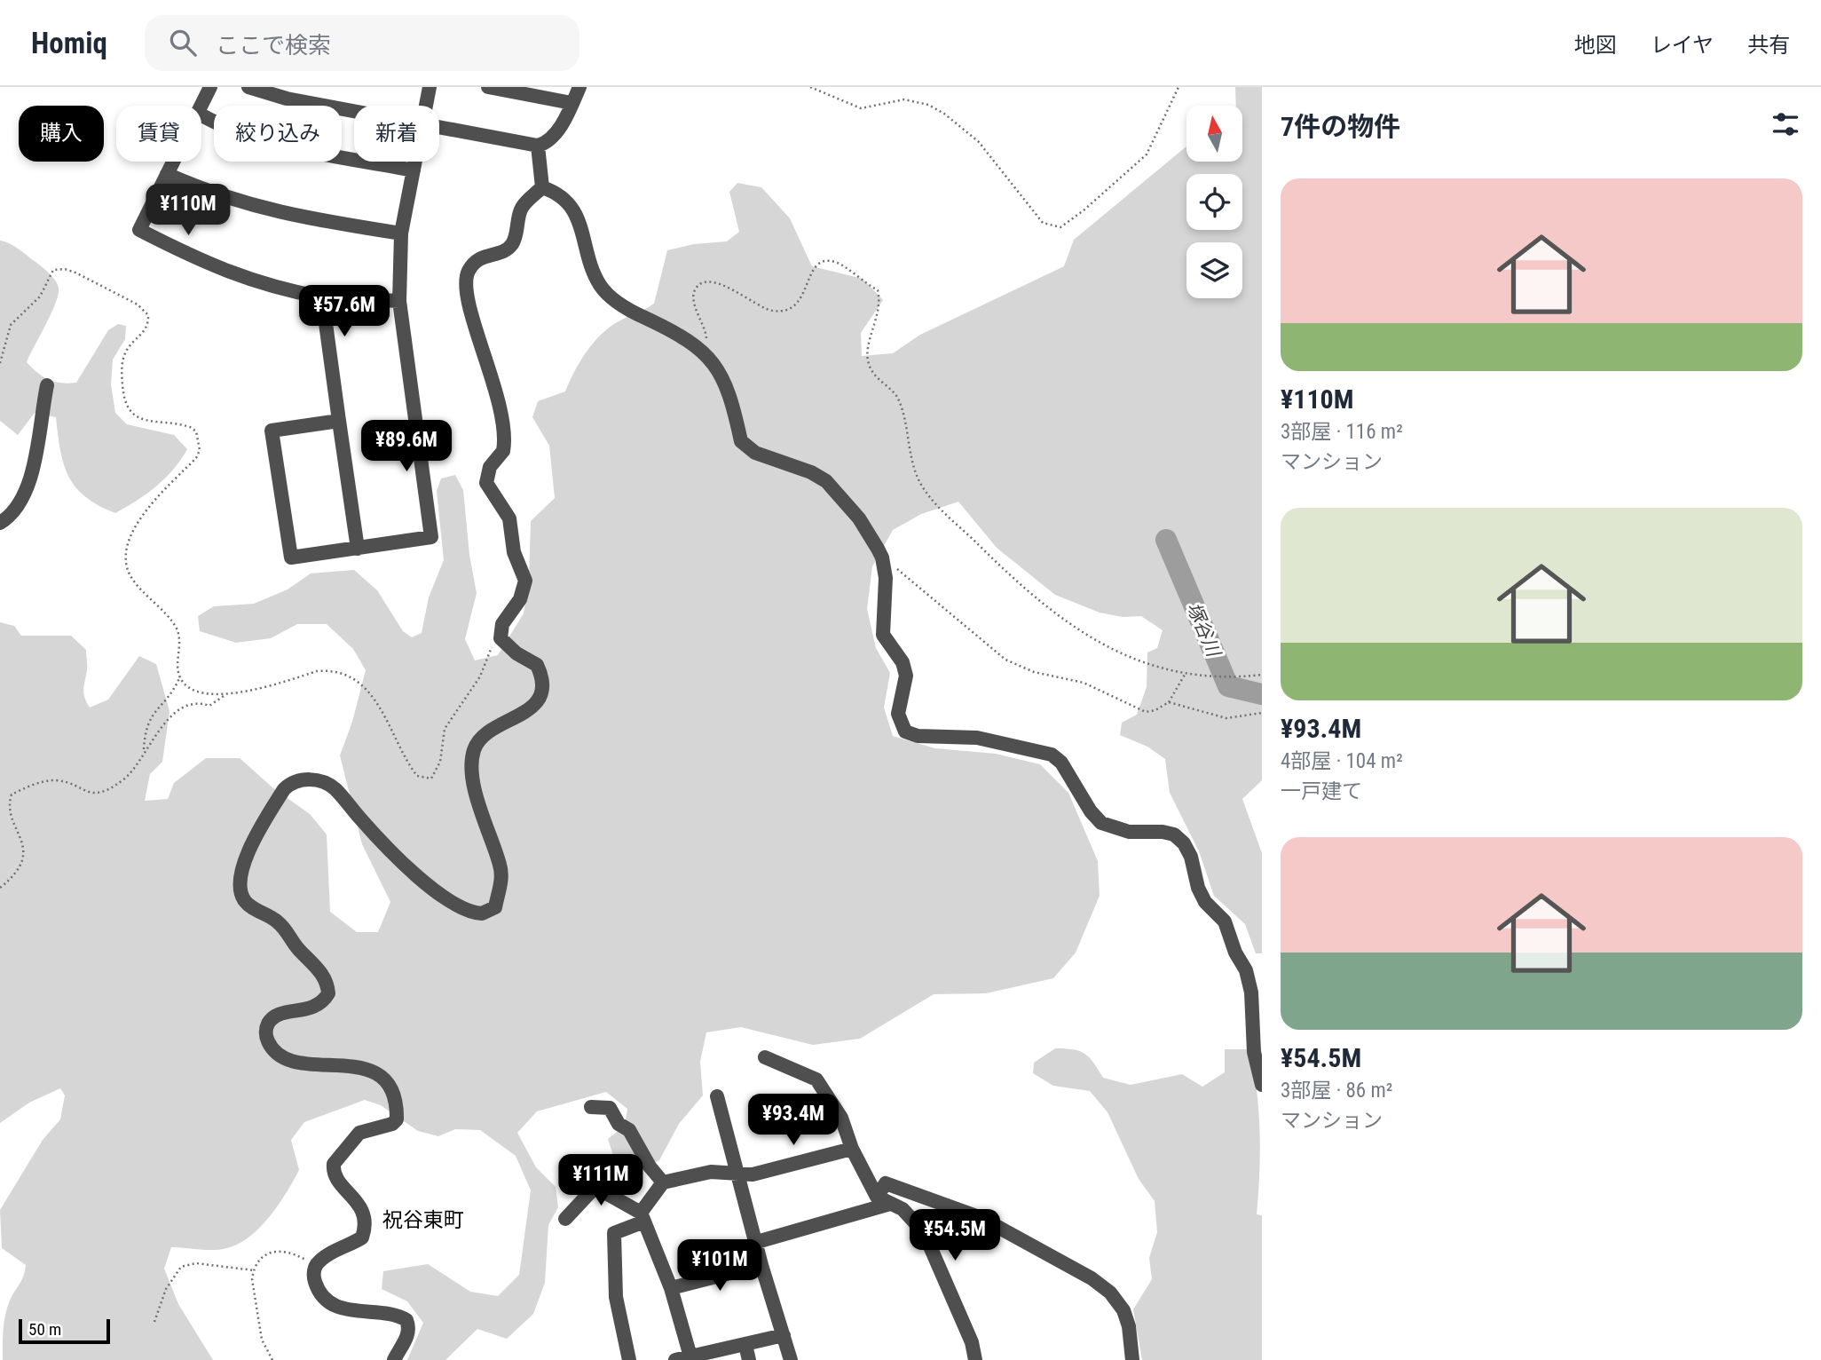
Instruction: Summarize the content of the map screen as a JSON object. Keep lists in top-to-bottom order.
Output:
{
  "districts": ["祝谷東町"],
  "water": ["塚谷川"],
  "scale_bar": "50 m",
  "north": "top",
  "page": {
    "header": "Homiq",
    "search": "ここで検索",
    "nav": ["地図", "レイヤ", "共有"],
    "heading": "7件の物件",
    "chip": [
      "購入",
      "賃貸",
      "絞り込み",
      "新着"
    ],
    "list": [
      {
        "name": "¥110M",
        "note": "3部屋 · 116 m² · マンション"
      },
      {
        "name": "¥93.4M",
        "note": "4部屋 · 104 m² · 一戸建て"
      },
      {
        "name": "¥54.5M",
        "note": "3部屋 · 86 m² · マンション"
      }
    ],
    "price": [
      "¥110M",
      "¥57.6M",
      "¥89.6M",
      "¥93.4M",
      "¥111M",
      "¥54.5M",
      "¥101M"
    ],
    "scale": "50 m"
  }
}
